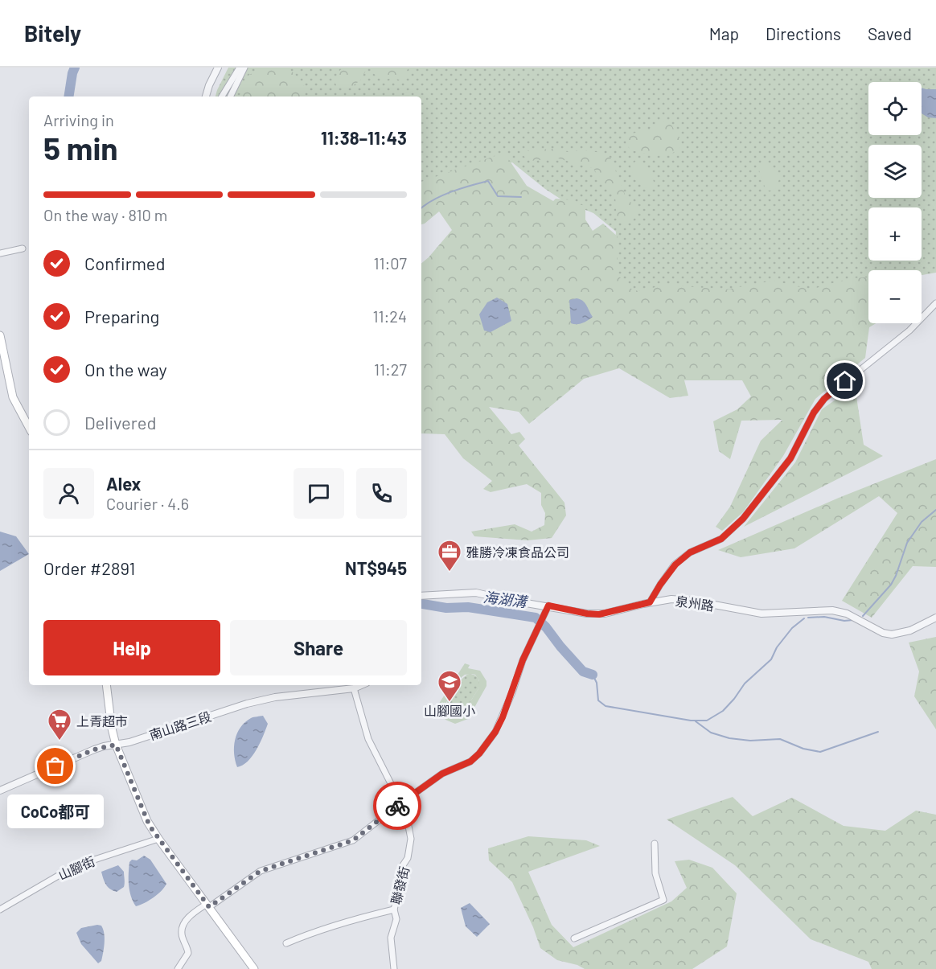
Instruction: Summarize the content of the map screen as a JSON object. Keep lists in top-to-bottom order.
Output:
{
  "streets": {
    "street": [
      "泉州路",
      "南山路三段",
      "山腳街",
      "聯發街"
    ]
  },
  "crossings": [
    ["南山路三段", "聯發街"]
  ],
  "water": ["海湖溝"],
  "places": {
    "office": ["雅勝冷凍食品公司"],
    "school or university": ["山腳國小"],
    "supermarket": ["上青超市"],
    "other": ["CoCo都可"]
  },
  "page": {
    "header": "Bitely",
    "nav": ["Map", "Directions", "Saved"],
    "map_buttons": ["+", "−"],
    "heading": ["5 min", "Arriving in", "11:38–11:43"],
    "panel": [
      "Alex",
      "Courier · 4.6",
      "Order #2891",
      "NT$945"
    ],
    "bar": "On the way · 810 m",
    "list": [
      ["Confirmed", "11:07"],
      ["Preparing", "11:24"],
      ["On the way", "11:27"],
      "Delivered"
    ],
    "buttons": ["Help", "Share"],
    "bubble": "CoCo都可"
  }
}
